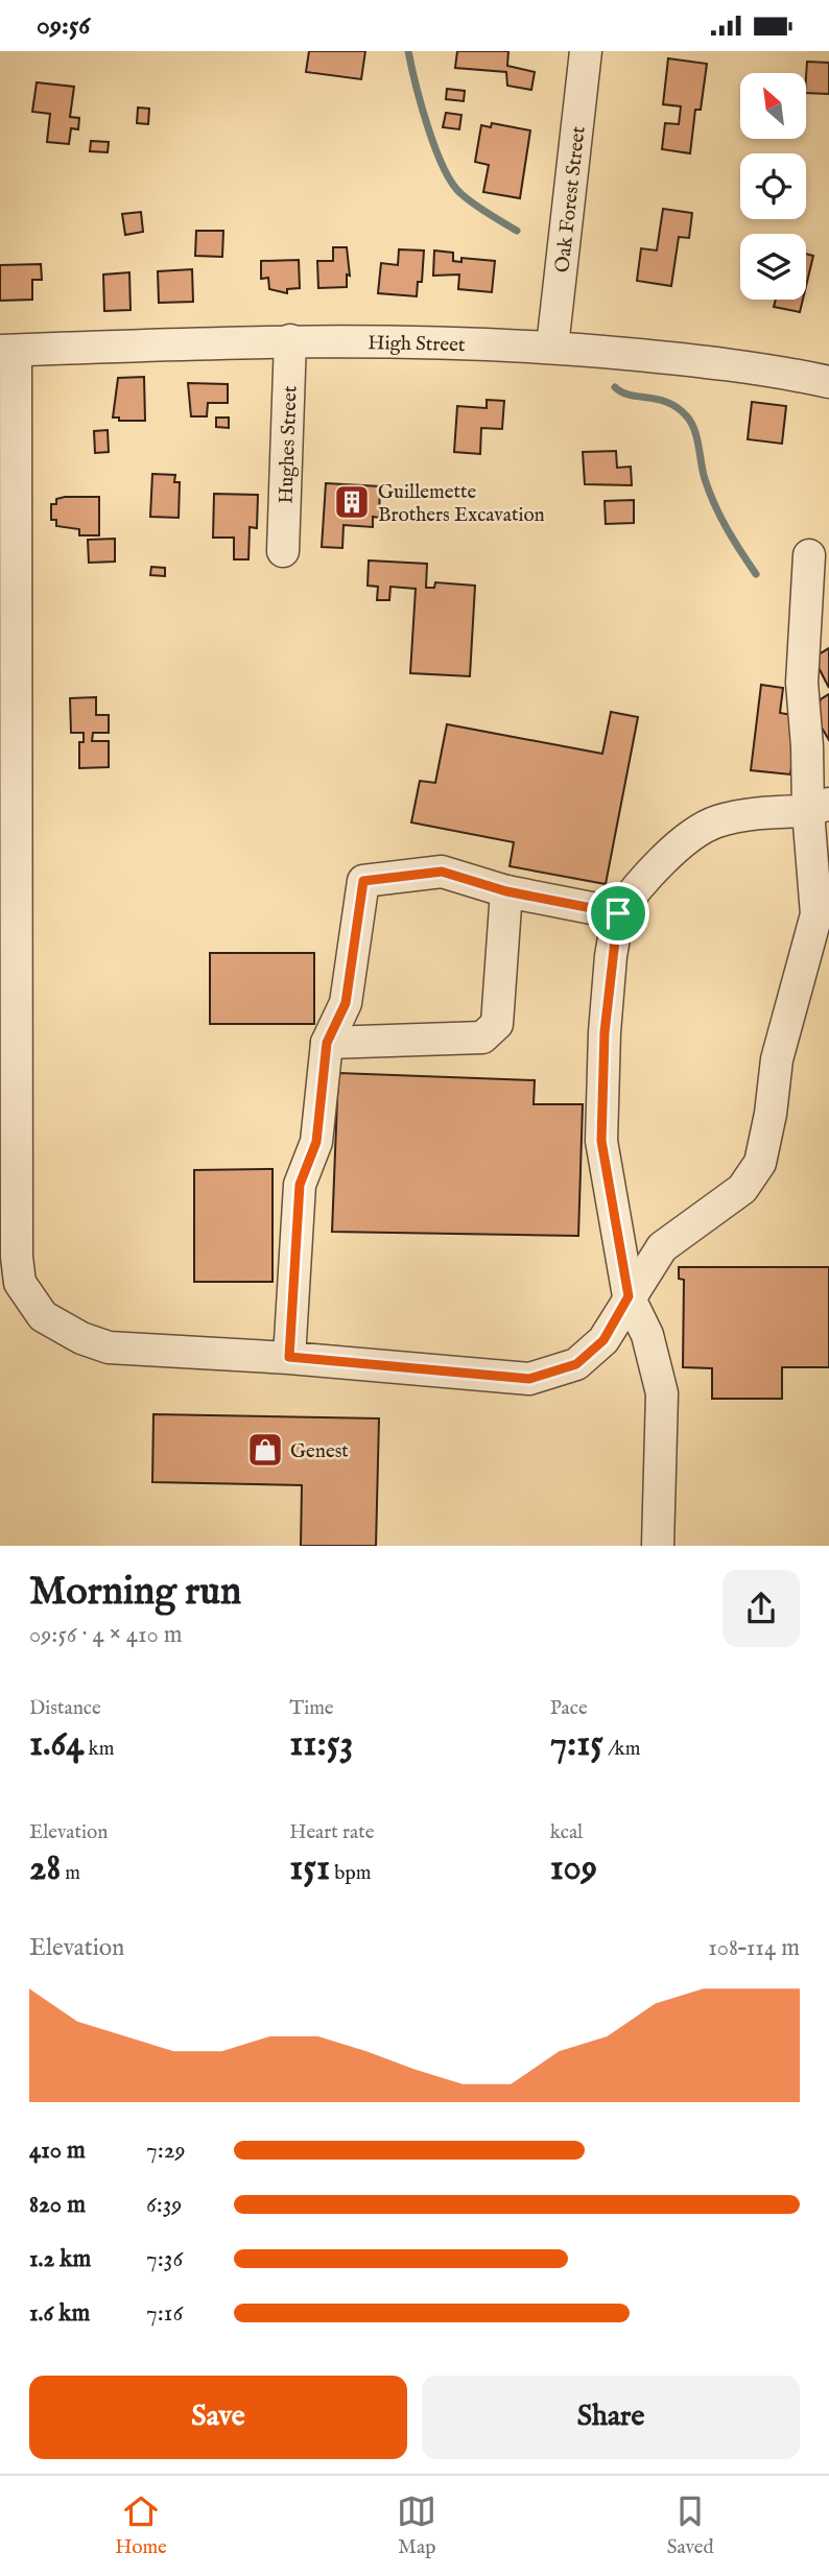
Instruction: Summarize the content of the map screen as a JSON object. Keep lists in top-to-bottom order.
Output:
{
  "streets": {
    "street": ["Oak Forest Street", "High Street", "Hughes Street"]
  },
  "crossings": [
    ["Oak Forest Street", "High Street"],
    ["High Street", "Hughes Street"]
  ],
  "places": {
    "building": ["Guillemette Brothers Excavation"],
    "shop": ["Genest"]
  },
  "north": "top left",
  "page": {
    "status": "09:56",
    "heading": ["Morning run", "09:56 · 4 × 410 m"],
    "stats": [
      ["Distance", "1.64 km"],
      ["Time", "11:53"],
      ["Pace", "7:15 /km"],
      ["Elevation", "28 m"],
      ["Heart rate", "151 bpm"],
      ["kcal", "109"]
    ],
    "chart": ["Elevation", "108–114 m"],
    "list": [
      {
        "name": "410 m",
        "note": "7:29"
      },
      {
        "name": "820 m",
        "note": "6:39"
      },
      {
        "name": "1.2 km",
        "note": "7:36"
      },
      {
        "name": "1.6 km",
        "note": "7:16"
      }
    ],
    "buttons": ["Save", "Share"],
    "tabs": ["Home", "Map", "Saved"]
  }
}
